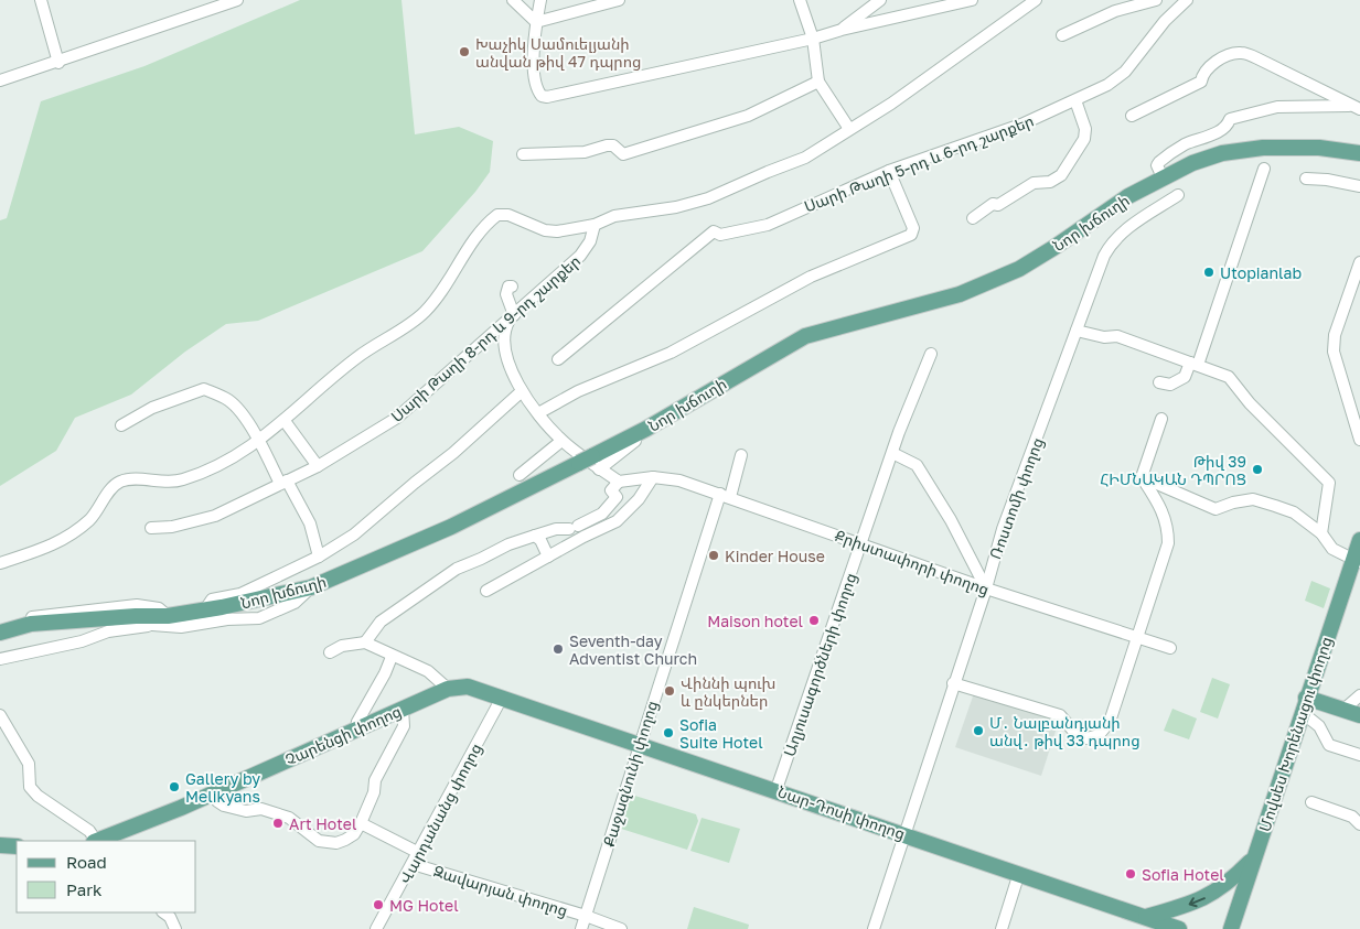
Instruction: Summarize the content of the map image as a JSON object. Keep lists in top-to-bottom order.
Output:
{
  "streets": {
    "main road": [
      "Նոր խճուղի",
      "Մովսես Խորենացու փողոց",
      "Չարենցի փողոց",
      "Նար-Դոսի փողոց"
    ],
    "street": [
      "Սարի Թաղի 5-րդ և 6-րդ շարքեր",
      "Սարի Թաղի 8-րդ և 9-րդ շարքեր",
      "Ռոստոմի փողոց",
      "Քրիստափորի փողոց",
      "Աղյուսագործների փողոց",
      "Քաջազնունի փողոց",
      "Վարդանանց փողոց",
      "Զավարյան փողոց"
    ]
  },
  "crossings": [
    ["Ռոստոմի փողոց", "Քրիստափորի փողոց"],
    ["Ռոստոմի փողոց", "Նար-Դոսի փողոց"],
    ["Քրիստափորի փողոց", "Աղյուսագործների փողոց"],
    ["Քրիստափորի փողոց", "Քաջազնունի փողոց"],
    ["Աղյուսագործների փողոց", "Նար-Դոսի փողոց"],
    ["Չարենցի փողոց", "Նար-Դոսի փողոց"],
    ["Չարենցի փողոց", "Վարդանանց փողոց"],
    ["Քաջազնունի փողոց", "Նար-Դոսի փողոց"],
    ["Քաջազնունի փողոց", "Զավարյան փողոց"],
    ["Նար-Դոսի փողոց", "Վարդանանց փողոց"],
    ["Վարդանանց փողոց", "Զավարյան փողոց"]
  ],
  "places": [
    "Խաչիկ Սամուելյանի անվան թիվ 47 դպրոց",
    "Utopianlab",
    "Թիվ 39 ՀԻՄՆԱԿԱՆ ԴՊՐՈՑ",
    "Kinder House",
    "Maison hotel",
    "Seventh-day Adventist Church",
    "Վիննի պուխ և ընկերներ",
    "Մ․ Նալբանդյանի անվ․ թիվ 33 դպրոց",
    "Sofia Suite Hotel",
    "Gallery by Melikyans",
    "Art Hotel",
    "Sofia Hotel",
    "MG Hotel"
  ],
  "legend": ["Road", "Park"]
}
